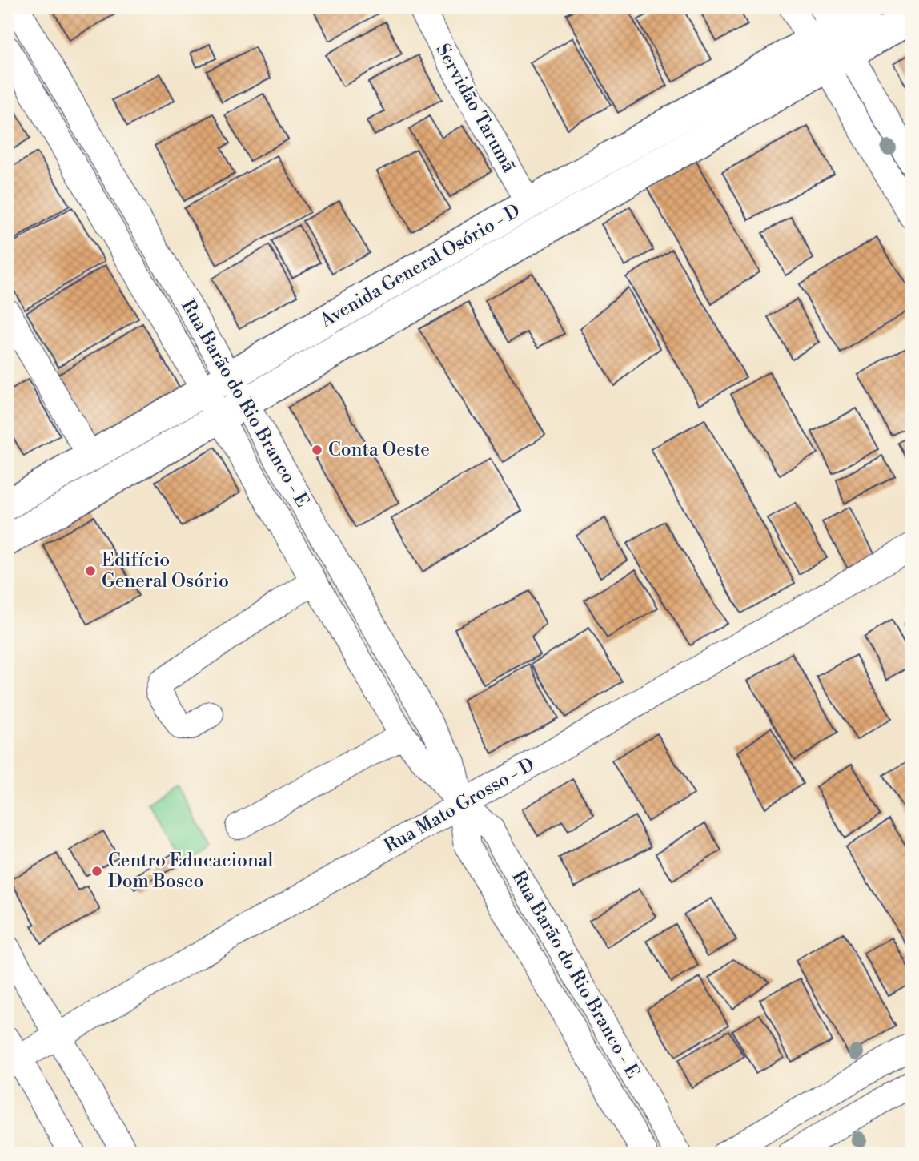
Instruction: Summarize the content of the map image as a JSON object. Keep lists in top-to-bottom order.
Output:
{
  "streets": {
    "main road": ["Avenida General Osório - D"],
    "street": ["Servidão Tarumã", "Rua Barão do Rio Branco - E", "Rua Mato Grosso - D"]
  },
  "crossings": [
    ["Servidão Tarumã", "Avenida General Osório - D"],
    ["Avenida General Osório - D", "Rua Barão do Rio Branco - E"],
    ["Rua Barão do Rio Branco - E", "Rua Mato Grosso - D"]
  ],
  "places": ["Conta Oeste", "Edifício General Osório", "Centro Educacional Dom Bosco"]
}
